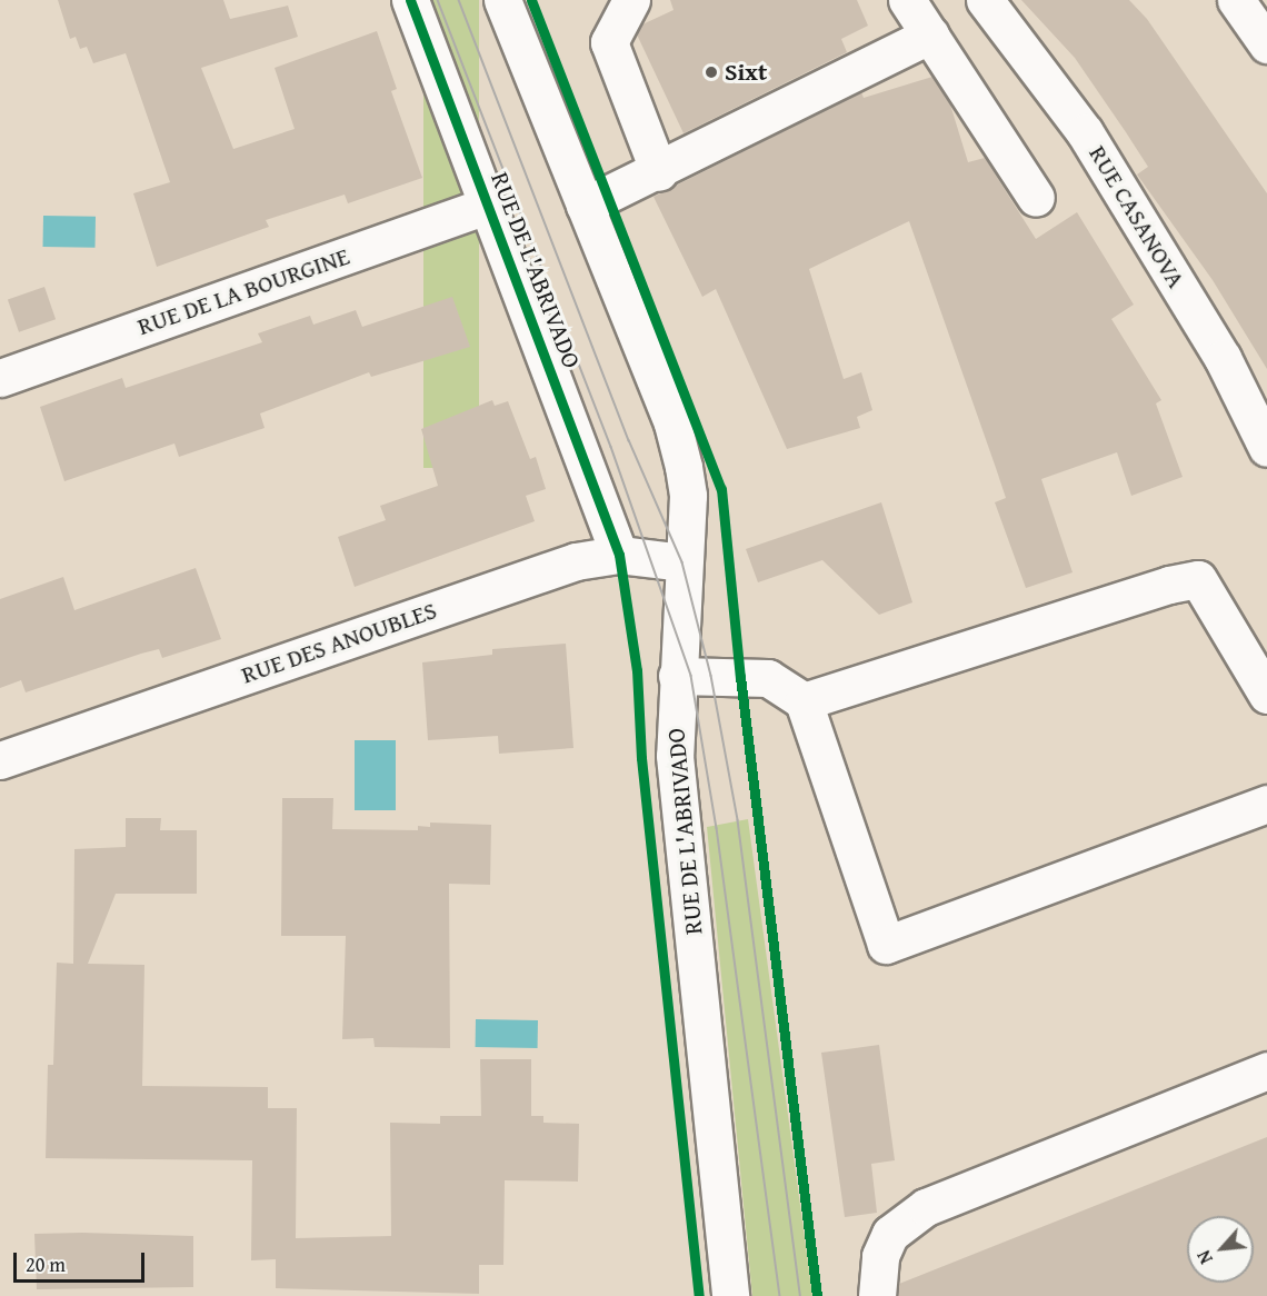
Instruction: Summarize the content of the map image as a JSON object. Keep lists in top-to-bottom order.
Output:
{
  "streets": {
    "street": [
      "RUE CASANOVA",
      "RUE DE L'ABRIVADO",
      "RUE DE LA BOURGINE",
      "RUE DES ANOUBLES"
    ]
  },
  "crossings": [
    ["RUE DE L'ABRIVADO", "RUE DE LA BOURGINE"],
    ["RUE DE L'ABRIVADO", "RUE DES ANOUBLES"]
  ],
  "places": ["Sixt"],
  "scale_bar": "20 m",
  "north": "bottom left"
}
